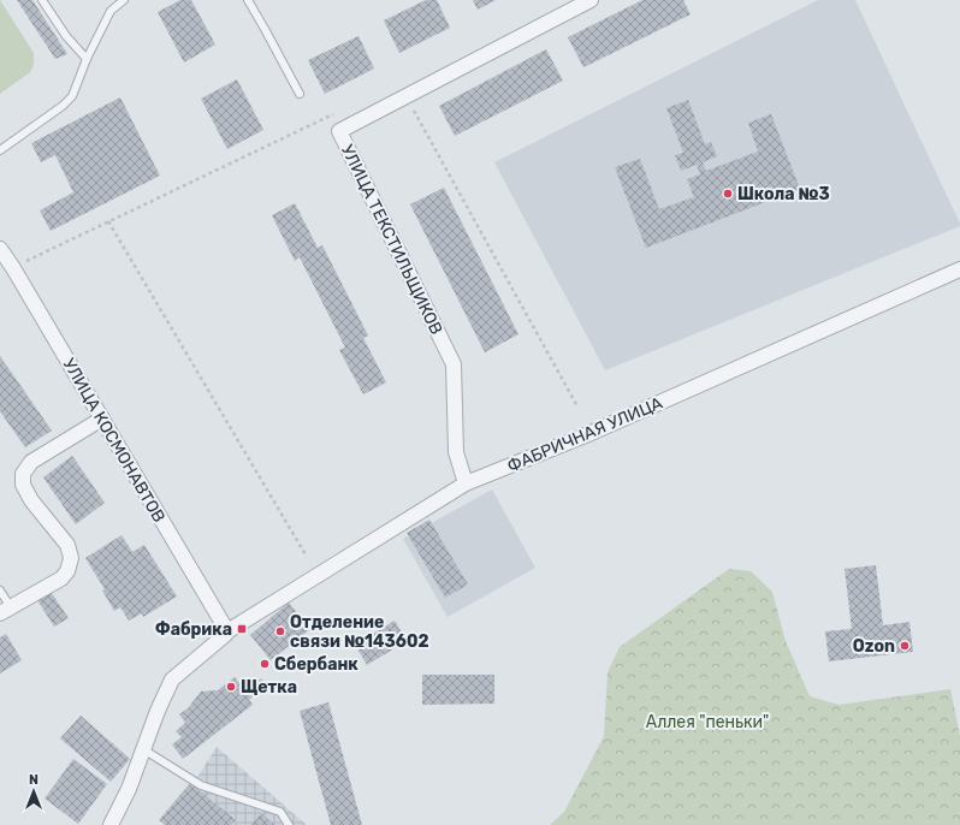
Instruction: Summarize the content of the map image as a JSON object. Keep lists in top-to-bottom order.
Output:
{
  "streets": {
    "street": ["УЛИЦА ТЕКСТИЛЬЩИКОВ", "ФАБРИЧНАЯ УЛИЦА", "УЛИЦА КОСМОНАВТОВ"]
  },
  "crossings": [
    ["УЛИЦА ТЕКСТИЛЬЩИКОВ", "ФАБРИЧНАЯ УЛИЦА"],
    ["ФАБРИЧНАЯ УЛИЦА", "УЛИЦА КОСМОНАВТОВ"]
  ],
  "parks": ["Аллея \"пеньки\""],
  "places": {
    "other": [
      "Школа №3",
      "Отделение связи №143602",
      "Ozon",
      "Сбербанк",
      "Щетка"
    ],
    "transit": ["Фабрика"]
  },
  "north": "top"
}
